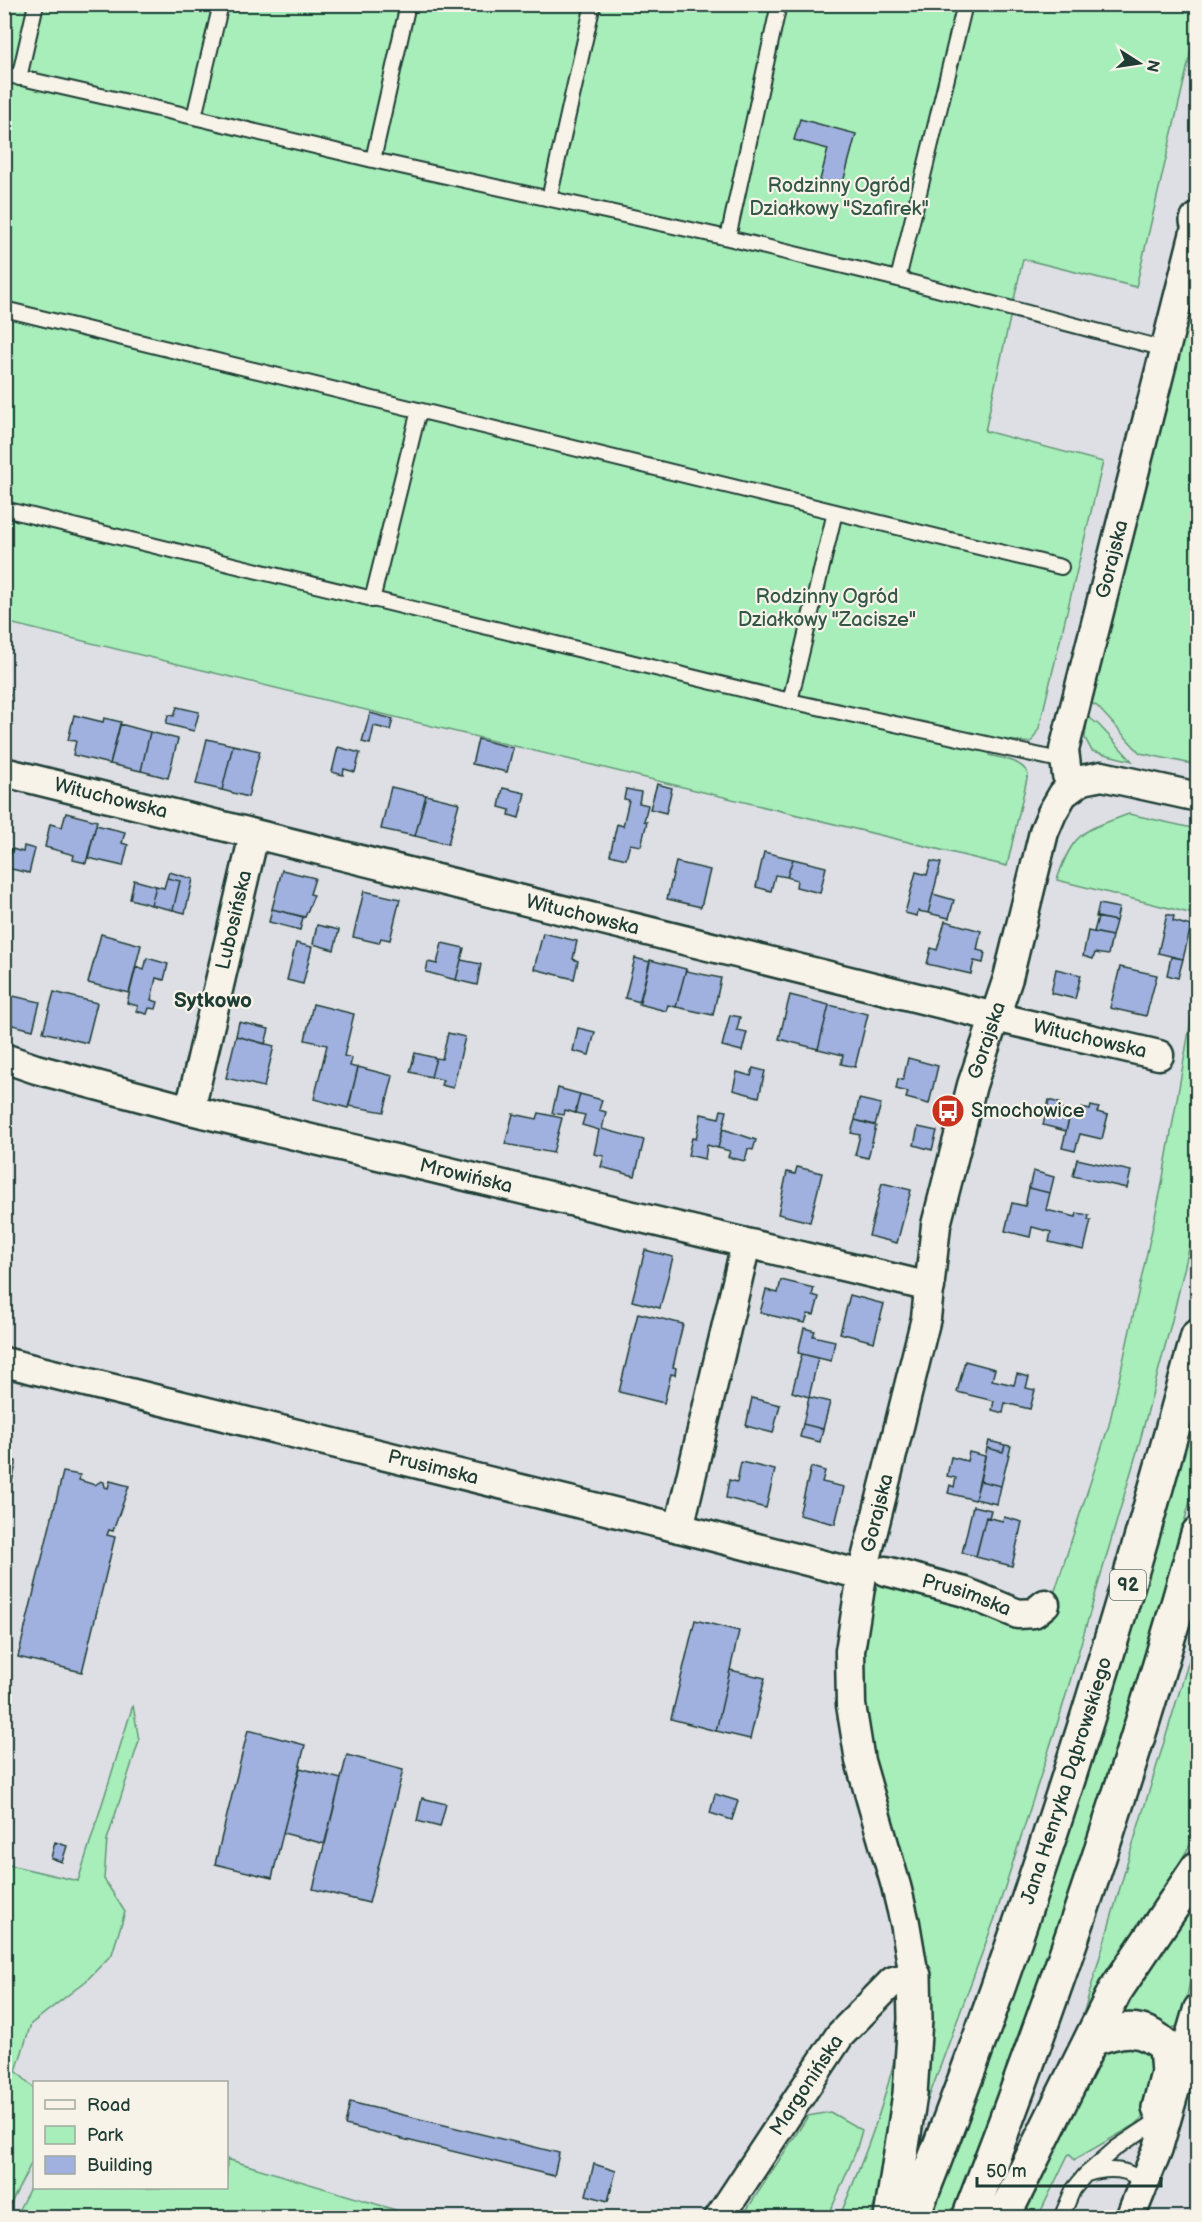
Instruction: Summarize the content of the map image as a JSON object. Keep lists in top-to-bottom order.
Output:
{
  "streets": {
    "main road": ["92", "Jana Henryka Dąbrowskiego"],
    "street": [
      "Gorajska",
      "Wituchowska",
      "Lubosińska",
      "Mrowińska",
      "Prusimska",
      "Margonińska"
    ]
  },
  "crossings": [
    ["Gorajska", "Wituchowska"],
    ["Gorajska", "Mrowińska"],
    ["Gorajska", "Prusimska"],
    ["Gorajska", "Margonińska"],
    ["Wituchowska", "Lubosińska"],
    ["Lubosińska", "Mrowińska"]
  ],
  "districts": ["Sytkowo"],
  "parks": ["Rodzinny Ogród Działkowy \"Szafirek\"", "Rodzinny Ogród Działkowy \"Zacisze\""],
  "places": {
    "bus stop": ["Smochowice"]
  },
  "legend": ["Road", "Park", "Building"],
  "scale_bar": "50 m",
  "north": "right"
}
